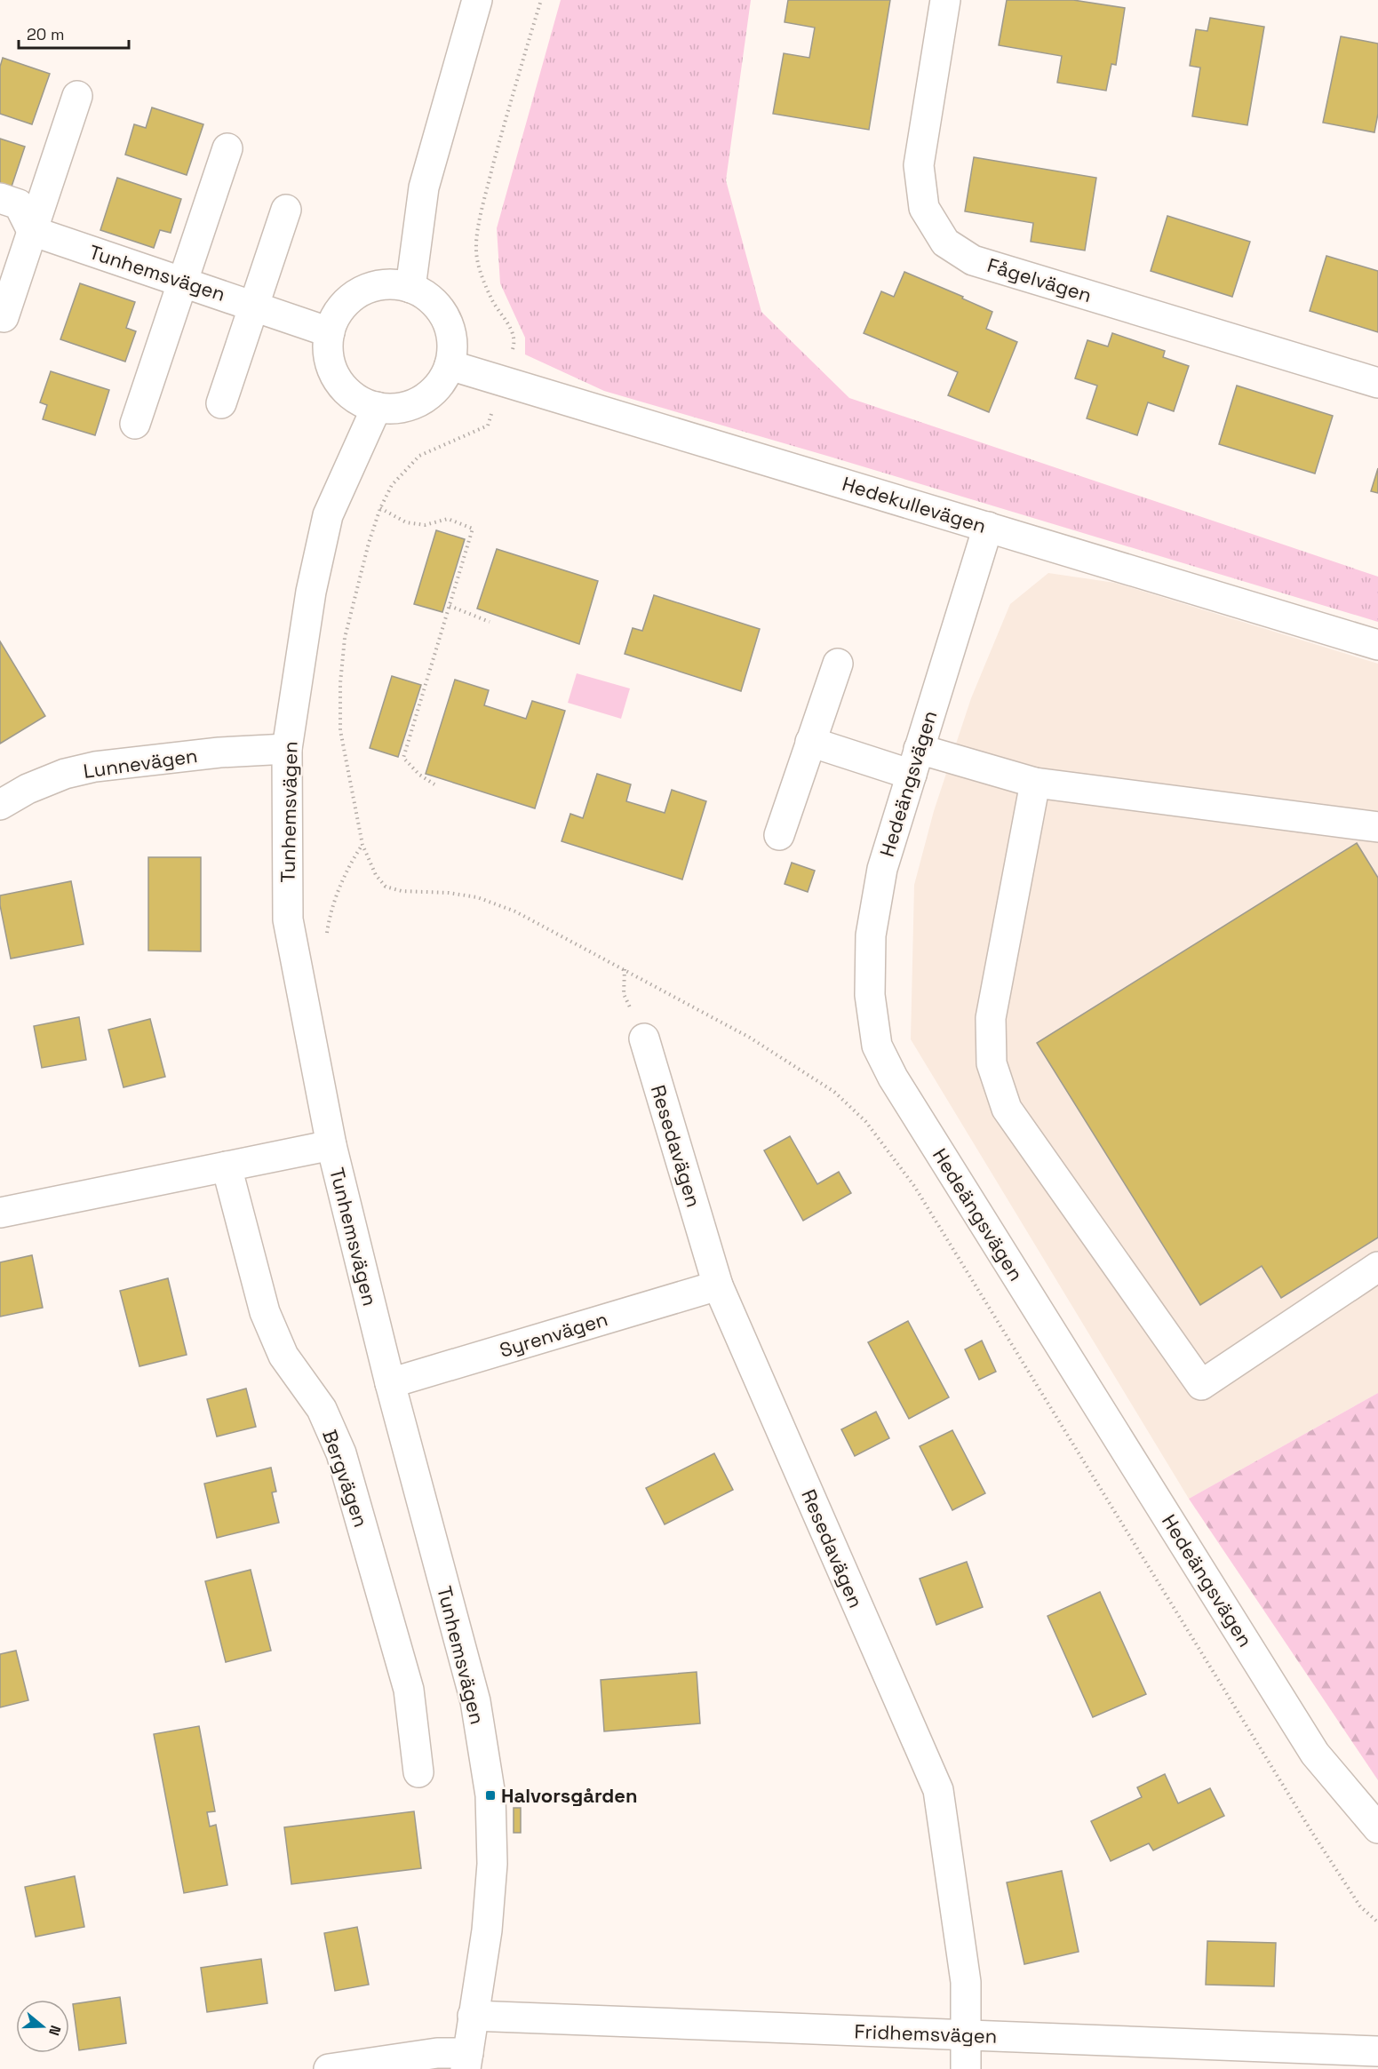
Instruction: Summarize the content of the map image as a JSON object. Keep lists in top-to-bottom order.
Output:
{
  "streets": {
    "street": [
      "Tunhemsvägen",
      "Fågelvägen",
      "Hedekullevägen",
      "Lunnevägen",
      "Hedeängsvägen",
      "Resedavägen",
      "Syrenvägen",
      "Bergvägen",
      "Fridhemsvägen"
    ]
  },
  "crossings": [
    ["Tunhemsvägen", "Hedekullevägen"],
    ["Tunhemsvägen", "Lunnevägen"],
    ["Tunhemsvägen", "Syrenvägen"],
    ["Tunhemsvägen", "Fridhemsvägen"],
    ["Hedekullevägen", "Hedeängsvägen"],
    ["Resedavägen", "Syrenvägen"],
    ["Resedavägen", "Fridhemsvägen"]
  ],
  "places": {
    "transit": ["Halvorsgården"]
  },
  "scale_bar": "20 m",
  "north": "right"
}
